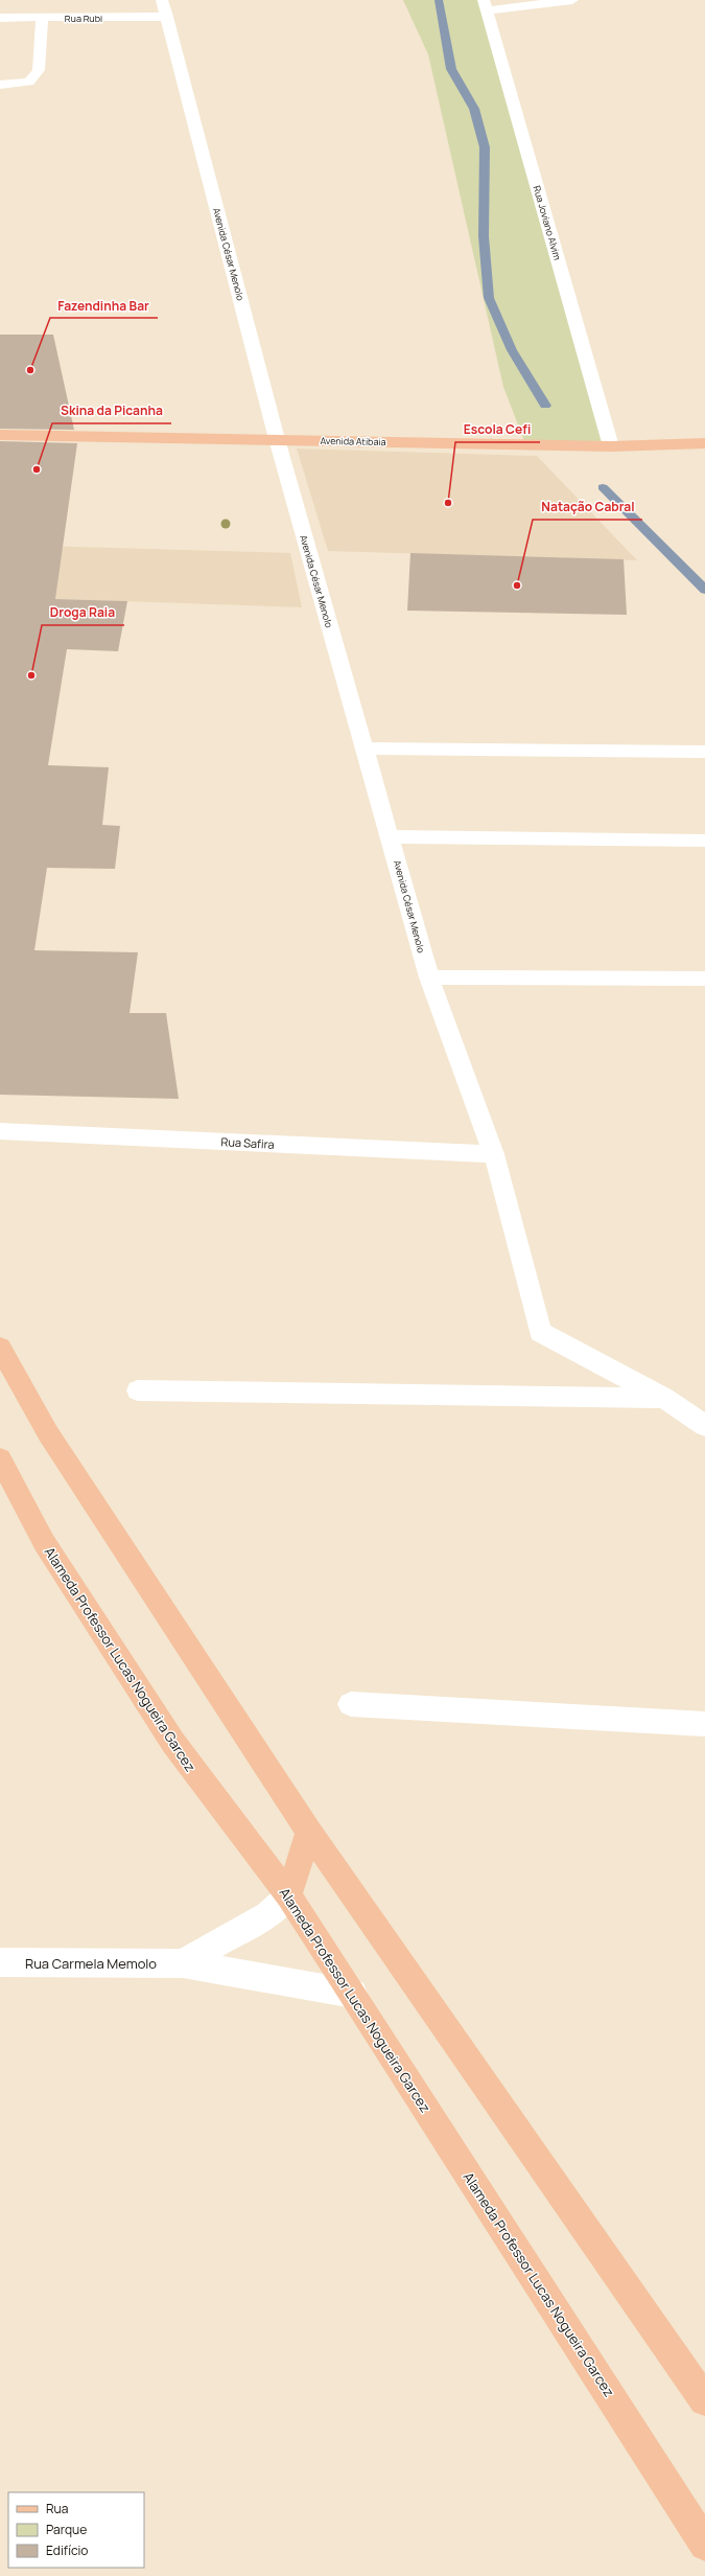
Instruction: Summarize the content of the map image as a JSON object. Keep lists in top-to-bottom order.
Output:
{
  "streets": {
    "main road": ["Avenida Atibaia", "Alameda Professor Lucas Nogueira Garcez"],
    "street": [
      "Rua Rubi",
      "Rua Joviano Alvim",
      "Avenida César Menolo",
      "Rua Safira",
      "Rua Carmela Memolo"
    ]
  },
  "crossings": [
    ["Rua Rubi", "Avenida César Menolo"],
    ["Rua Joviano Alvim", "Avenida Atibaia"],
    ["Avenida César Menolo", "Avenida Atibaia"],
    ["Avenida César Menolo", "Rua Safira"],
    ["Alameda Professor Lucas Nogueira Garcez", "Rua Carmela Memolo"]
  ],
  "places": [
    "Fazendinha Bar",
    "Skina da Picanha",
    "Escola Cefi",
    "Natação Cabral",
    "Droga Raia"
  ],
  "legend": ["Rua", "Parque", "Edifício"]
}
